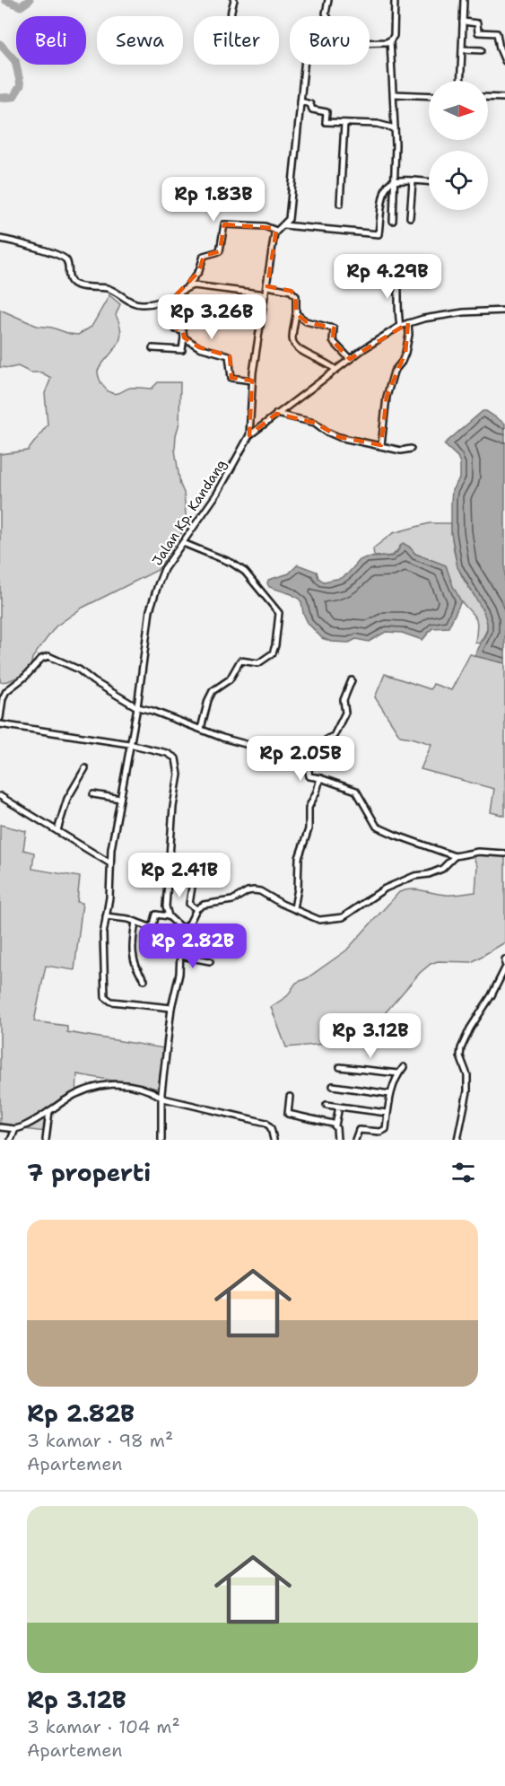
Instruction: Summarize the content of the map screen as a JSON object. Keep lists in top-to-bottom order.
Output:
{
  "streets": {
    "street": ["Jalan Kp. Kandang"]
  },
  "north": "right",
  "page": {
    "chip": [
      "Beli",
      "Sewa",
      "Filter",
      "Baru"
    ],
    "price": [
      "Rp 1.83B",
      "Rp 4.29B",
      "Rp 3.26B",
      "Rp 2.05B",
      "Rp 2.41B",
      "Rp 2.82B",
      "Rp 3.12B"
    ],
    "heading": "7 properti",
    "list": [
      {
        "name": "Rp 2.82B",
        "note": "3 kamar · 98 m² · Apartemen"
      },
      {
        "name": "Rp 3.12B",
        "note": "3 kamar · 104 m² · Apartemen"
      }
    ]
  }
}
